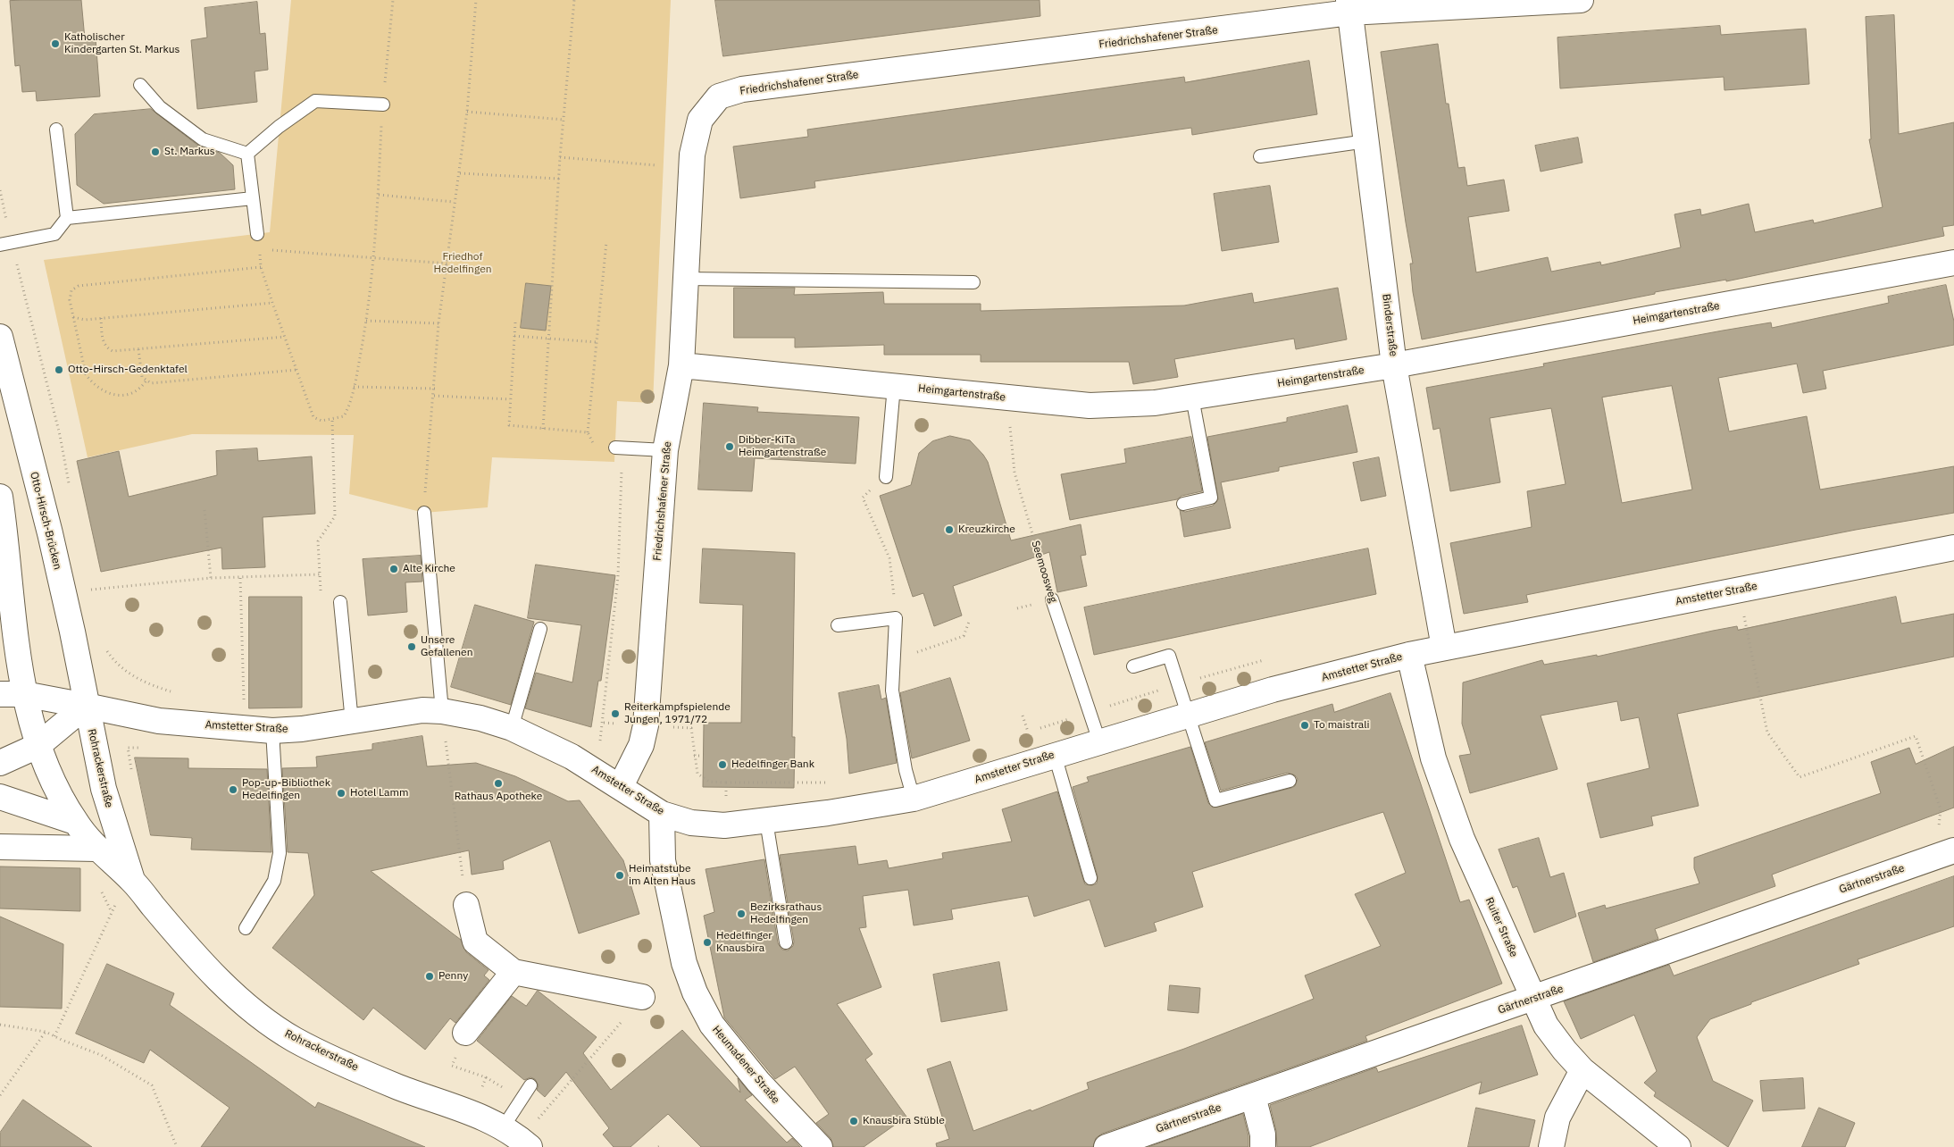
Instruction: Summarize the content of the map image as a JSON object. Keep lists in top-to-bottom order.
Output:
{
  "streets": {
    "street": [
      "Friedrichshafener Straße",
      "Heimgartenstraße",
      "Binderstraße",
      "Otto-Hirsch-Brücken",
      "Amstetter Straße",
      "Rohrackerstraße",
      "Gärtnerstraße",
      "Ruiter Straße",
      "Heumadener Straße"
    ],
    "lane": ["Seemoosweg"]
  },
  "crossings": [
    ["Friedrichshafener Straße", "Heimgartenstraße"],
    ["Friedrichshafener Straße", "Binderstraße"],
    ["Friedrichshafener Straße", "Amstetter Straße"],
    ["Heimgartenstraße", "Binderstraße"],
    ["Heimgartenstraße", "Seemoosweg"],
    ["Binderstraße", "Amstetter Straße"],
    ["Otto-Hirsch-Brücken", "Amstetter Straße"],
    ["Otto-Hirsch-Brücken", "Rohrackerstraße"],
    ["Seemoosweg", "Amstetter Straße"],
    ["Amstetter Straße", "Rohrackerstraße"],
    ["Amstetter Straße", "Ruiter Straße"],
    ["Amstetter Straße", "Heumadener Straße"],
    ["Gärtnerstraße", "Ruiter Straße"]
  ],
  "parks": ["Friedhof Hedelfingen"],
  "places": [
    "Katholischer Kindergarten St. Markus",
    "St. Markus",
    "Otto-Hirsch-Gedenktafel",
    "Dibber-KiTa Heimgartenstraße",
    "Kreuzkirche",
    "Alte Kirche",
    "Unsere Gefallenen",
    "Reiterkampfspielende Jungen, 1971/72",
    "To maistrali",
    "Hedelfinger Bank",
    "Rathaus Apotheke",
    "Pop-up-Bibliothek Hedelfingen",
    "Hotel Lamm",
    "Heimatstube im Alten Haus",
    "Bezirksrathaus Hedelfingen",
    "Hedelfinger Knausbira",
    "Penny",
    "Knausbira Stüble"
  ]
}
